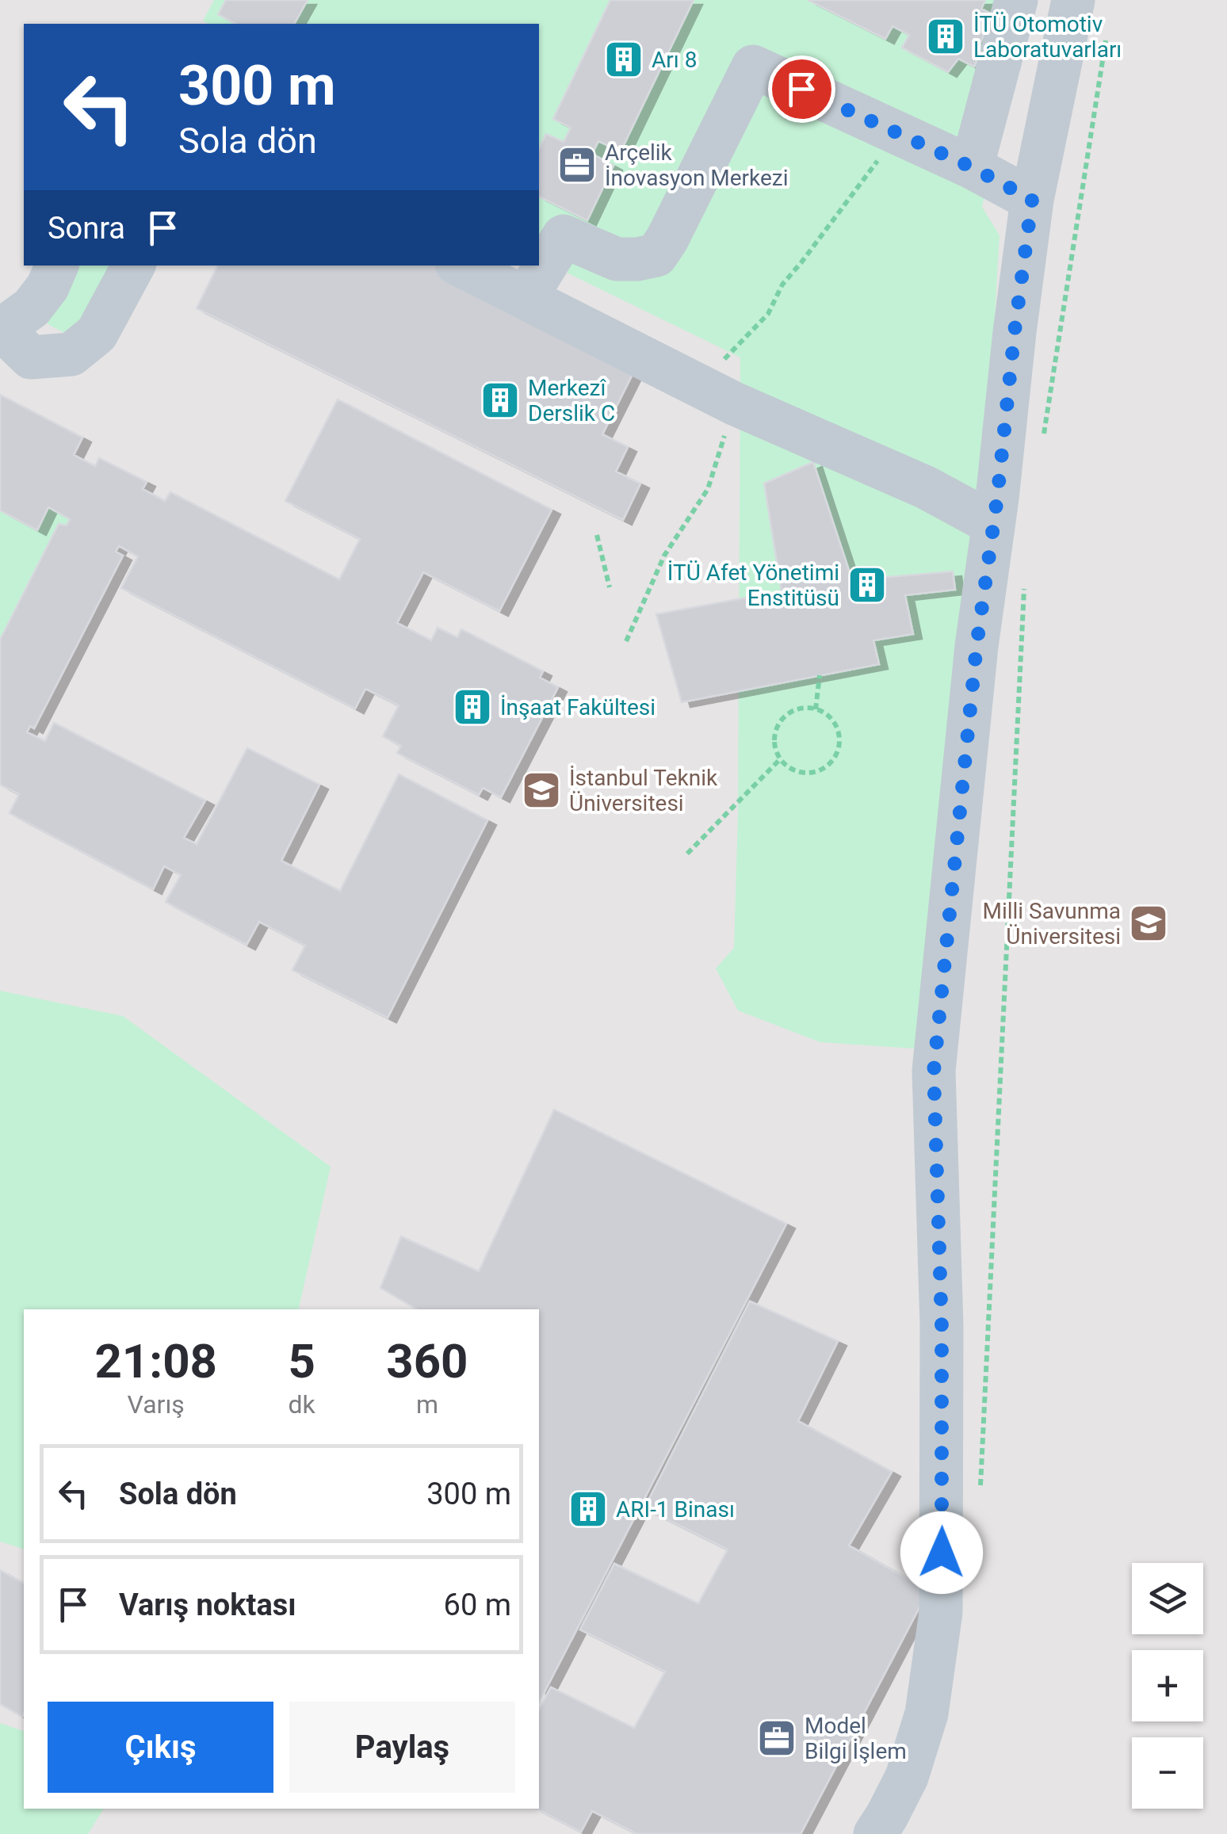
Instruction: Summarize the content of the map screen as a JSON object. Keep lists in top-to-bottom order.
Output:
{
  "places": {
    "building": [
      "İTÜ Otomotiv Laboratuvarları",
      "Arı 8",
      "Merkezî Derslik C",
      "İTÜ Afet Yönetimi Enstitüsü",
      "İnşaat Fakültesi",
      "ARI-1 Binası"
    ],
    "office": ["Arçelik İnovasyon Merkezi", "Model Bilgi İşlem"],
    "school or university": ["İstanbul Teknik Üniversitesi", "Milli Savunma Üniversitesi"]
  },
  "page": {
    "turn": ["300 m", "Sola dön"],
    "then": "Sonra",
    "eta": [
      "21:08",
      "Varış",
      "5",
      "dk",
      "360",
      "m"
    ],
    "list": [
      {
        "name": "Sola dön",
        "value": "300 m"
      },
      {
        "name": "Varış noktası",
        "value": "60 m"
      }
    ],
    "map_buttons": ["+", "−"],
    "buttons": ["Çıkış", "Paylaş"]
  }
}
